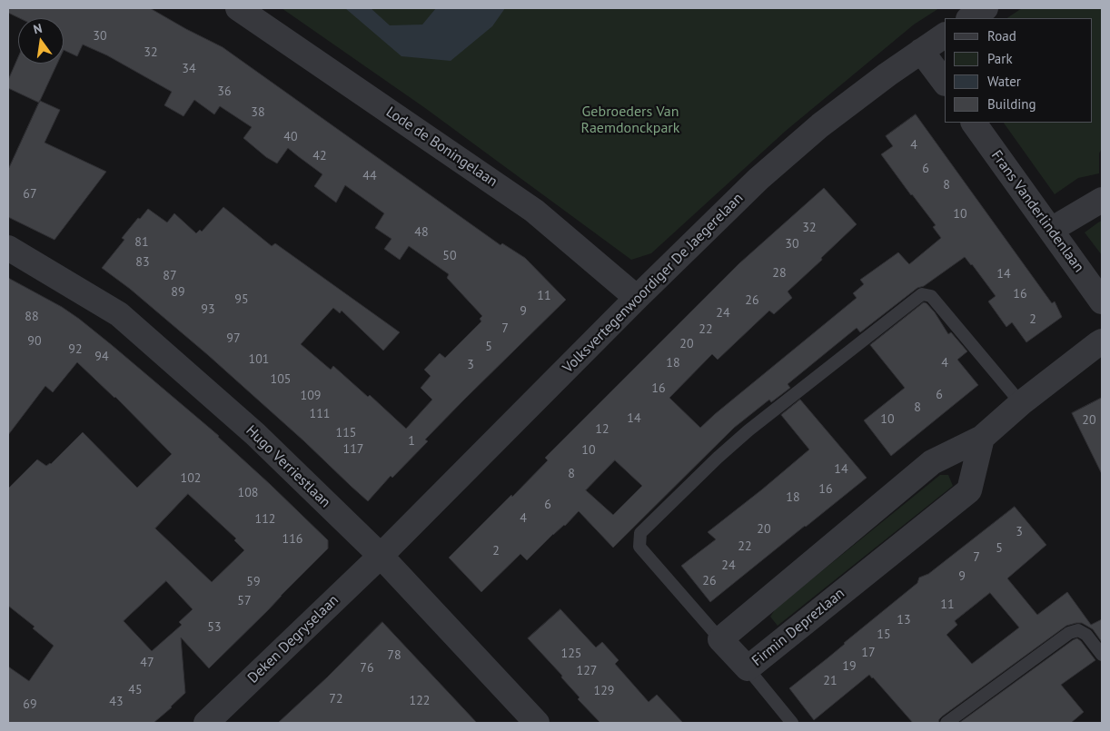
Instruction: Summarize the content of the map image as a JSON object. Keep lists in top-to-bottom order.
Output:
{
  "streets": {
    "street": [
      "Lode de Boningelaan",
      "Frans Vanderlindenlaan",
      "Volksvertegenwoordiger De Jaegerelaan",
      "Hugo Verriestlaan",
      "Firmin Deprezlaan",
      "Deken Degryselaan"
    ]
  },
  "crossings": [
    ["Lode de Boningelaan", "Volksvertegenwoordiger De Jaegerelaan"],
    ["Volksvertegenwoordiger De Jaegerelaan", "Hugo Verriestlaan"],
    ["Volksvertegenwoordiger De Jaegerelaan", "Deken Degryselaan"],
    ["Hugo Verriestlaan", "Deken Degryselaan"]
  ],
  "parks": ["Gebroeders Van Raemdonckpark"],
  "house_numbers": [
    "30",
    "32",
    "34",
    "36",
    "38",
    "40",
    "4",
    "42",
    "6",
    "44",
    "8",
    "67",
    "10",
    "32",
    "48",
    "81",
    "30",
    "50",
    "83",
    "28",
    "14",
    "87",
    "89",
    "16",
    "11",
    "95",
    "26",
    "93",
    "9",
    "24",
    "88",
    "2",
    "7",
    "22",
    "97",
    "90",
    "20",
    "5",
    "92",
    "94",
    "101",
    "18",
    "4",
    "3",
    "105",
    "16",
    "6",
    "109",
    "8",
    "111",
    "14",
    "10",
    "20",
    "12",
    "115",
    "1",
    "117",
    "10",
    "14",
    "8",
    "102",
    "16",
    "108",
    "18",
    "6",
    "4",
    "112",
    "20",
    "3",
    "116",
    "22",
    "5",
    "2",
    "7",
    "24",
    "9",
    "26",
    "59",
    "57",
    "11",
    "13",
    "53",
    "15",
    "17",
    "125",
    "78",
    "47",
    "19",
    "76",
    "127",
    "21",
    "45",
    "129",
    "72",
    "122",
    "43",
    "69"
  ],
  "legend": [
    "Road",
    "Park",
    "Water",
    "Building"
  ],
  "north": "top"
}
